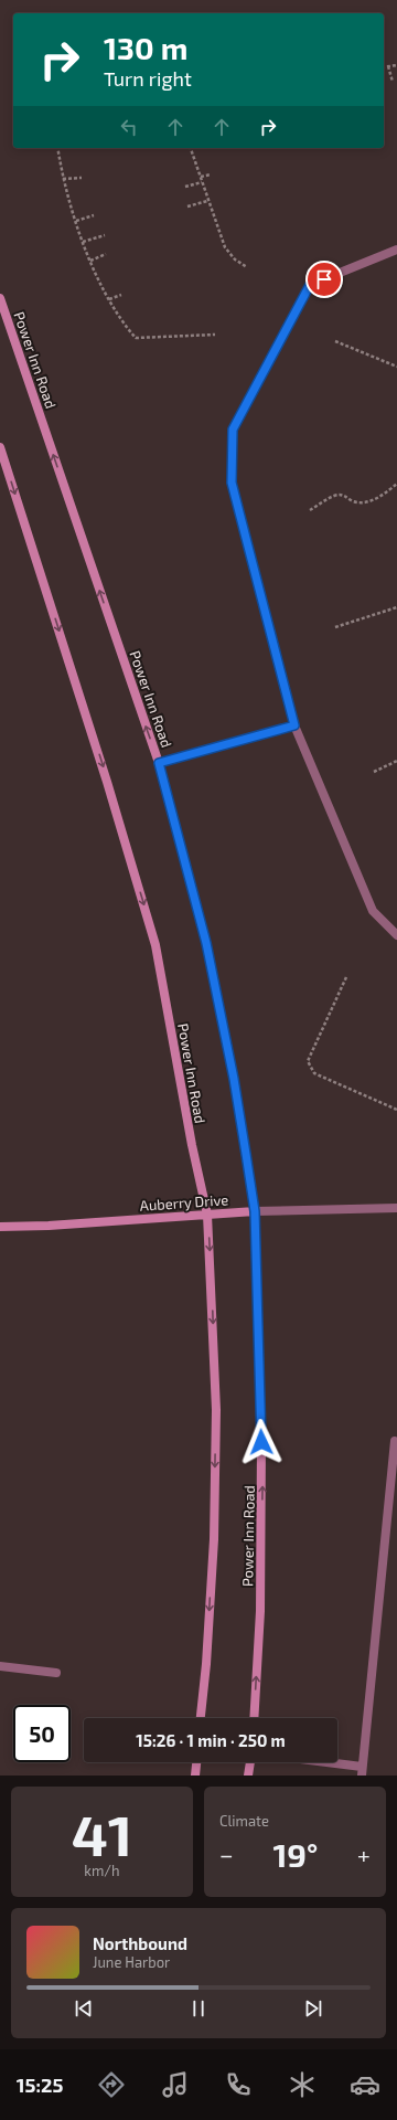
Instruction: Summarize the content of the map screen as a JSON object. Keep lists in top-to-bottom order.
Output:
{
  "streets": {
    "main road": ["Power Inn Road", "Auberry Drive"]
  },
  "crossings": [
    ["Power Inn Road", "Auberry Drive"]
  ],
  "page": {
    "turn": ["130 m", "Turn right"],
    "limit": "50",
    "trip": "15:26 · 1 min · 250 m",
    "tile": [
      ["41", "km/h"],
      "Climate"
    ],
    "heat": ["−", "19°", "+"],
    "song": ["Northbound", "June Harbor"],
    "tabs": "15:25"
  }
}
